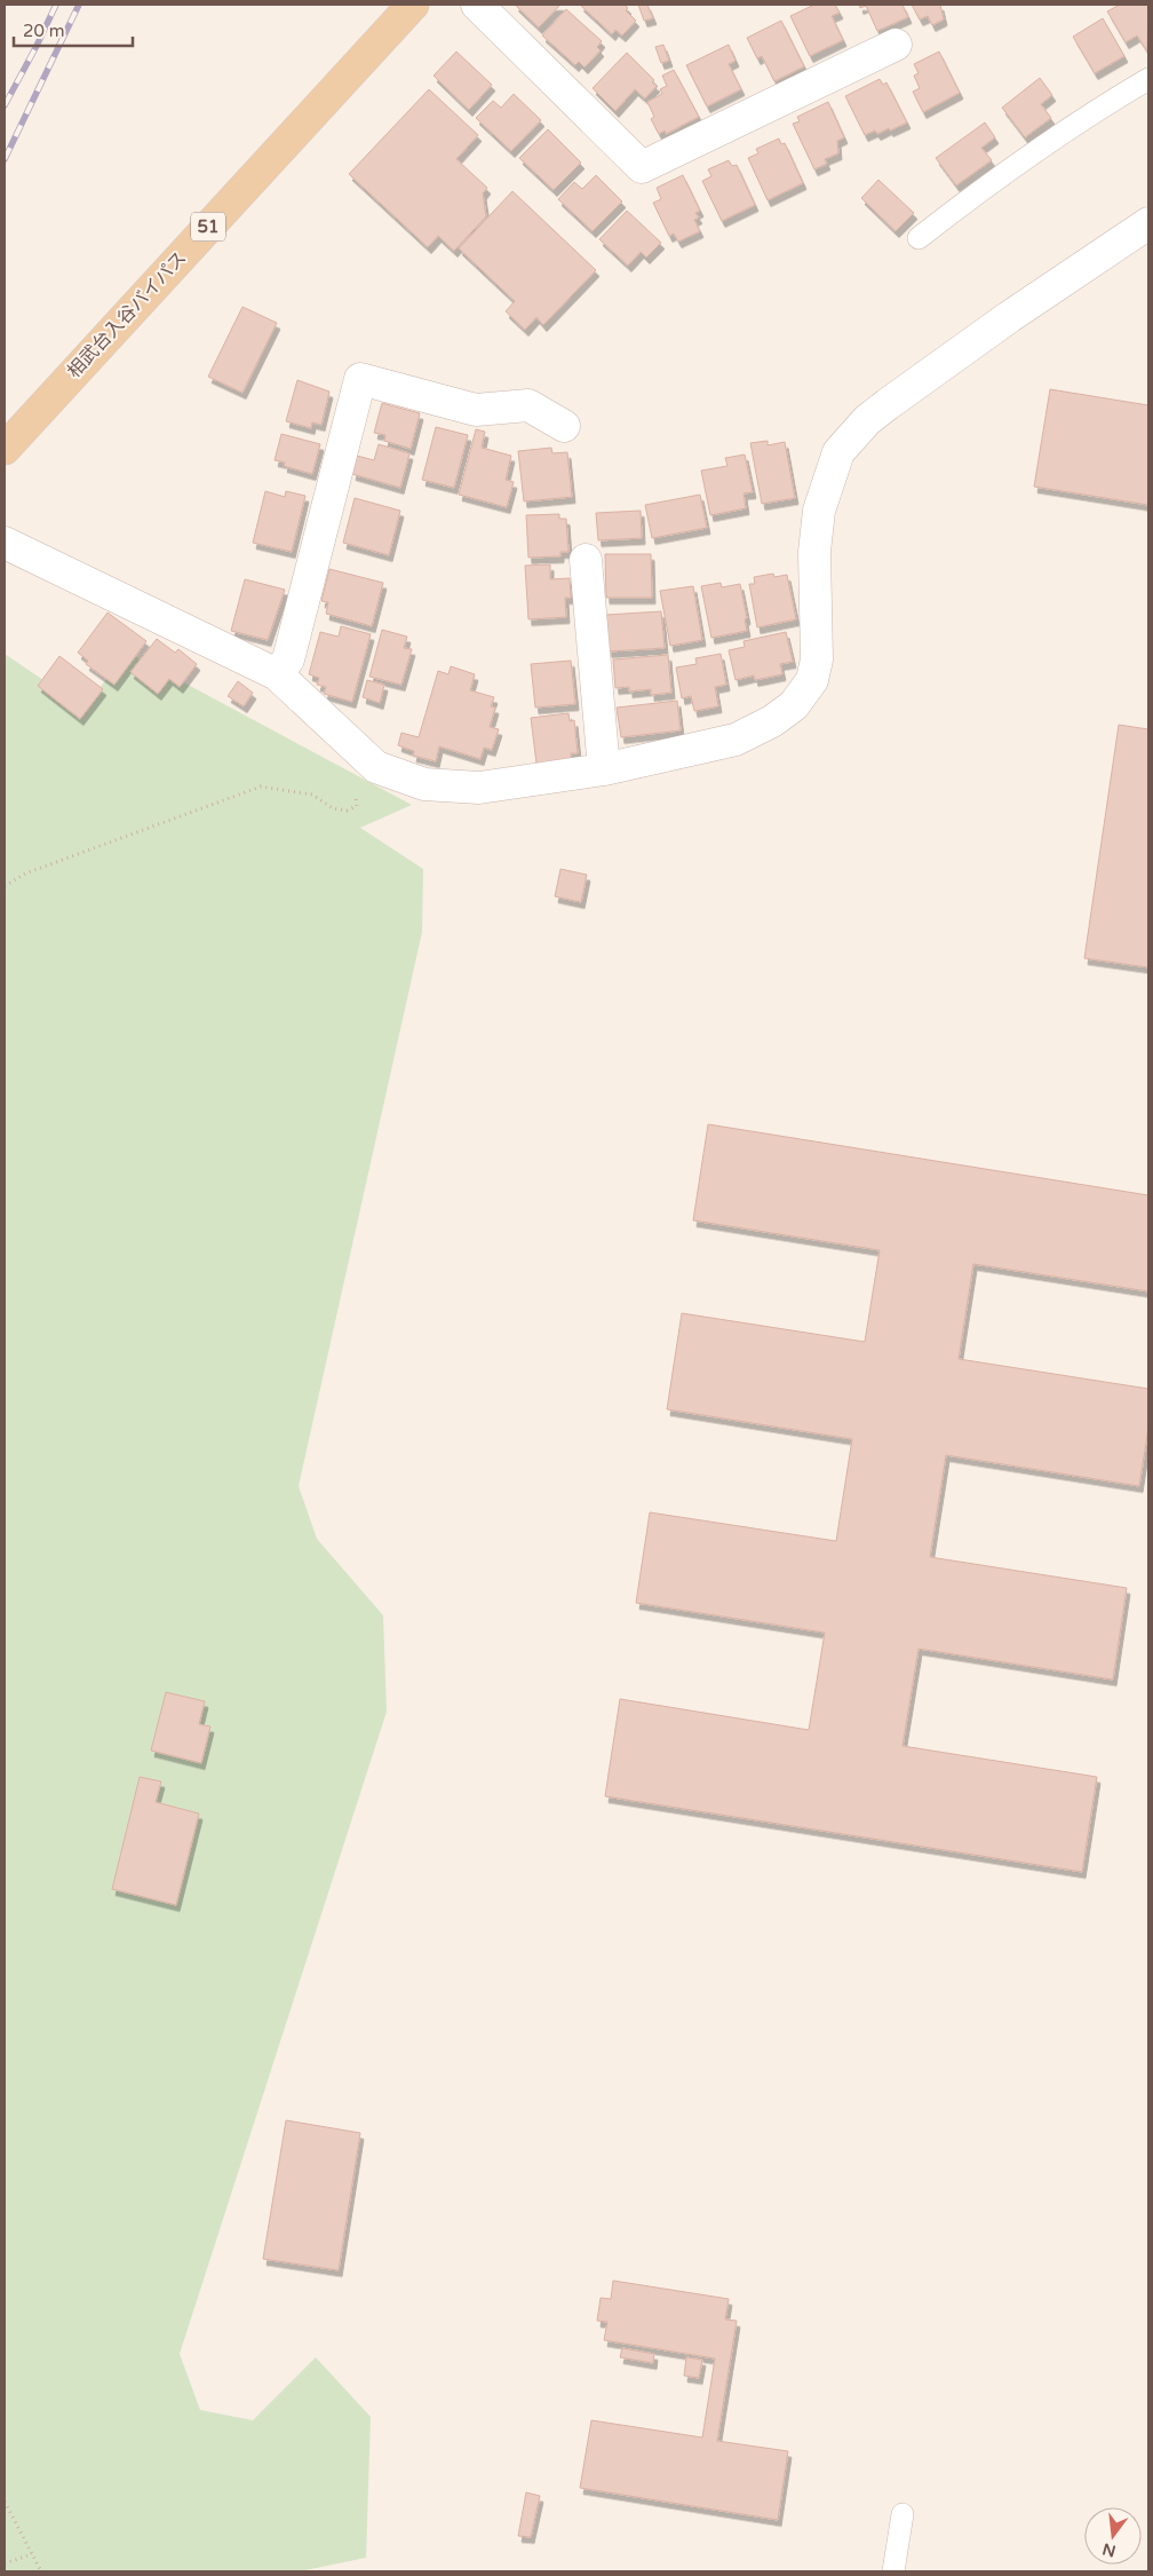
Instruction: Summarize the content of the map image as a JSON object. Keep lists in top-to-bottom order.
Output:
{
  "streets": {
    "main road": ["51", "相武台入谷バイパス"]
  },
  "scale_bar": "20 m",
  "north": "bottom"
}
